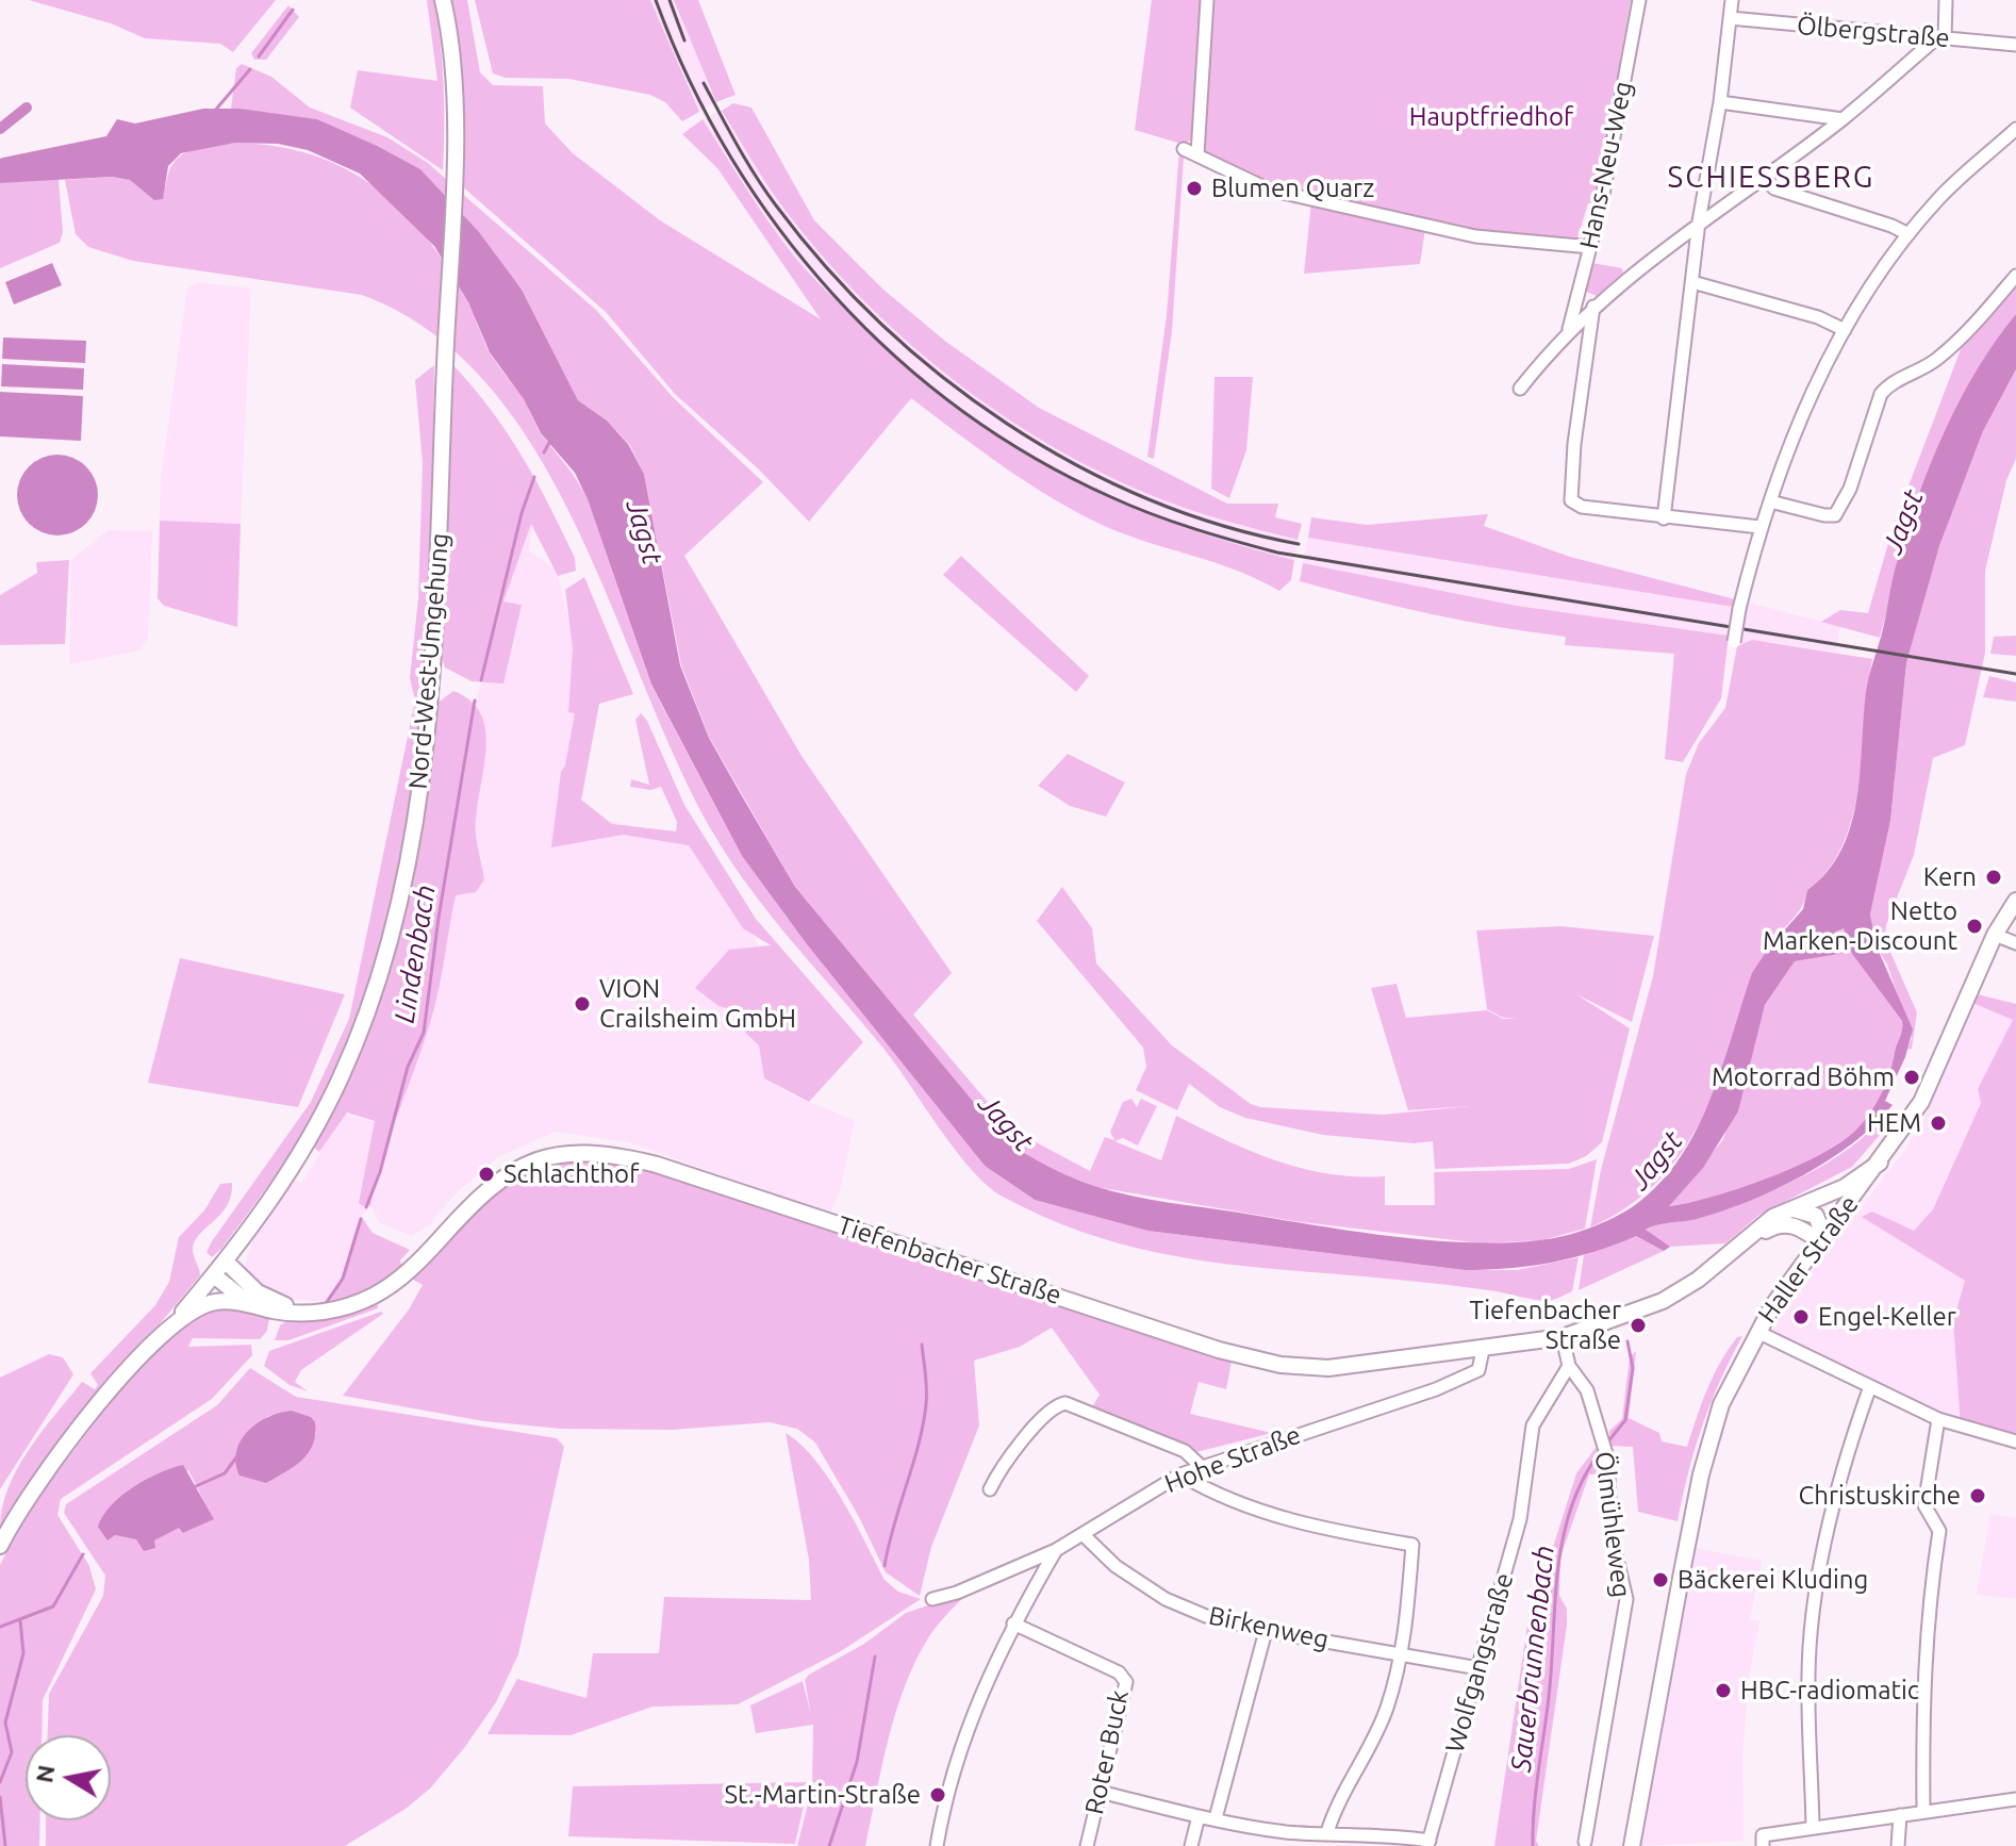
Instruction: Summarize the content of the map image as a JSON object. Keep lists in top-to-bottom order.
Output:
{
  "streets": {
    "main road": ["Nord-West-Umgehung", "Haller Straße", "Tiefenbacher Straße"],
    "street": [
      "Ölbergstraße",
      "Hans-Neu-Weg",
      "Hohe Straße",
      "Ölmühleweg",
      "Birkenweg",
      "Wolfgangstraße",
      "Roter Buck"
    ]
  },
  "crossings": [
    ["Nord-West-Umgehung", "Tiefenbacher Straße"],
    ["Haller Straße", "Tiefenbacher Straße"],
    ["Tiefenbacher Straße", "Hohe Straße"],
    ["Hohe Straße", "Birkenweg"],
    ["Ölmühleweg", "Wolfgangstraße"],
    ["Birkenweg", "Wolfgangstraße"]
  ],
  "districts": ["SCHIESSBERG"],
  "water": ["Jagst", "Lindenbach", "Sauerbrunnenbach"],
  "parks": ["Hauptfriedhof"],
  "places": [
    "Blumen Quarz",
    "Kern",
    "Netto Marken-Discount",
    "VION Crailsheim GmbH",
    "Motorrad Böhm",
    "HEM",
    "Schlachthof",
    "Engel-Keller",
    "Tiefenbacher Straße",
    "Christuskirche",
    "Bäckerei Kluding",
    "HBC-radiomatic",
    "St.-Martin-Straße"
  ],
  "north": "left"
}
